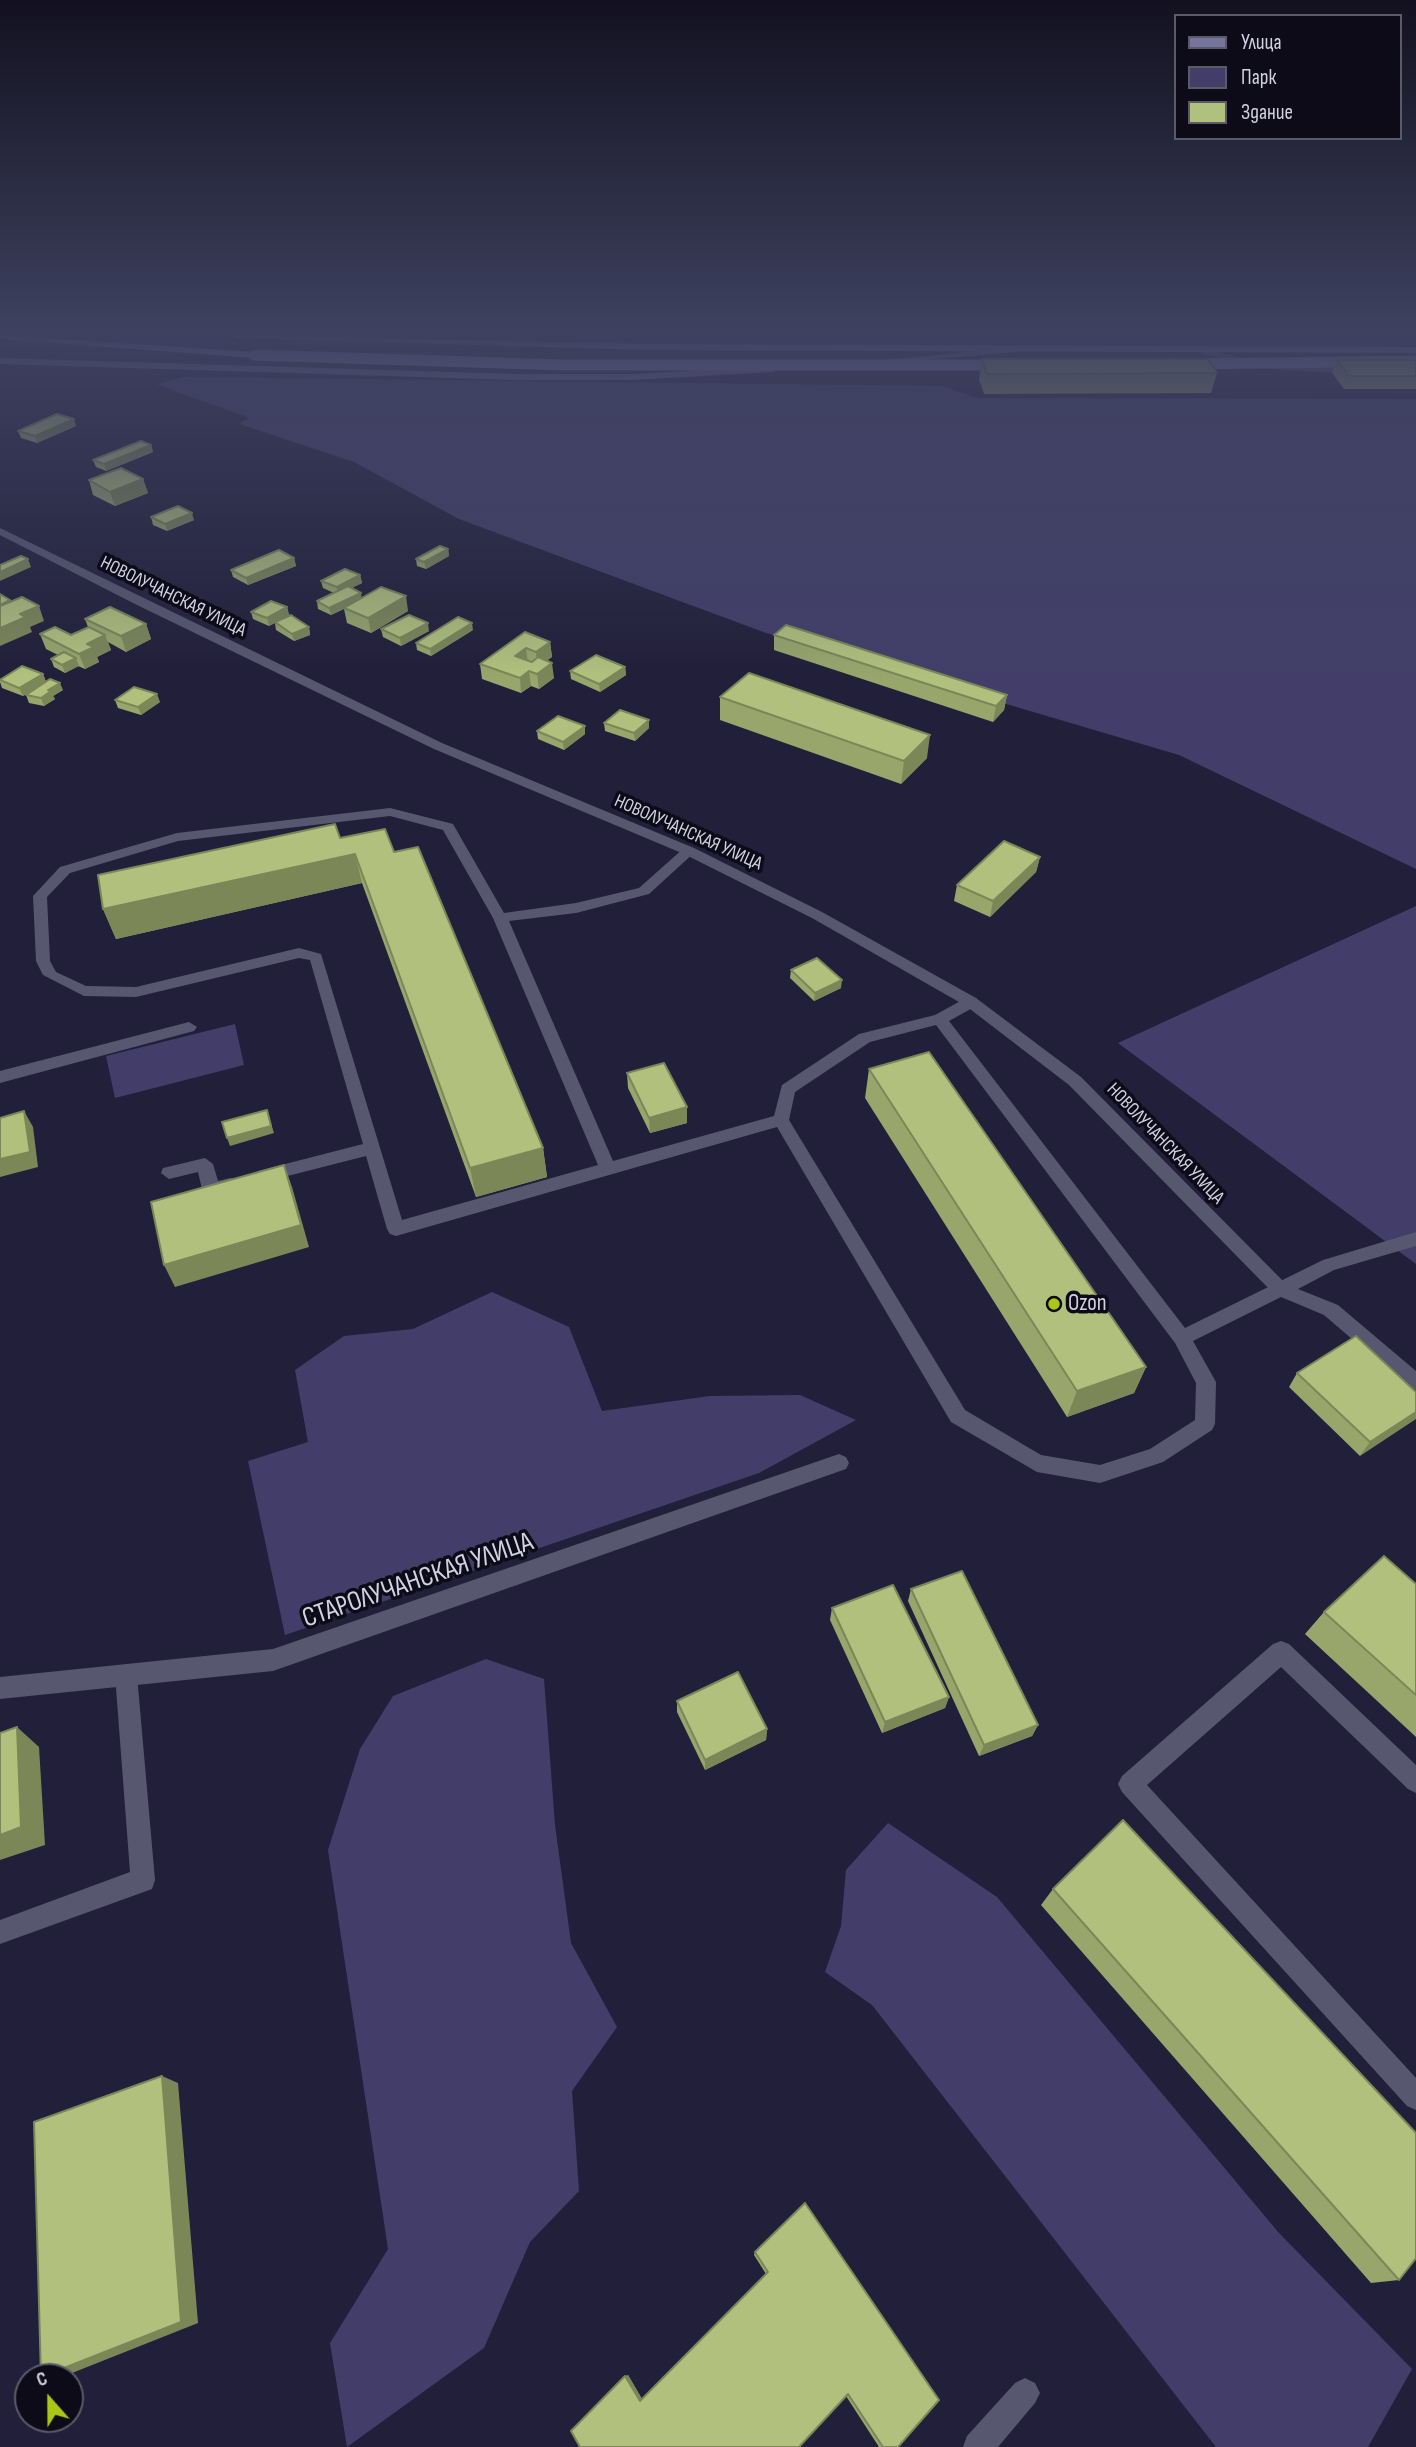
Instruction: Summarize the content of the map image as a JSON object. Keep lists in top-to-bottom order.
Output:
{
  "streets": {
    "street": ["НОВОЛУЧАНСКАЯ УЛИЦА", "СТАРОЛУЧАНСКАЯ УЛИЦА"]
  },
  "places": ["Ozon"],
  "legend": ["Улица", "Парк", "Здание"],
  "north": "top"
}
